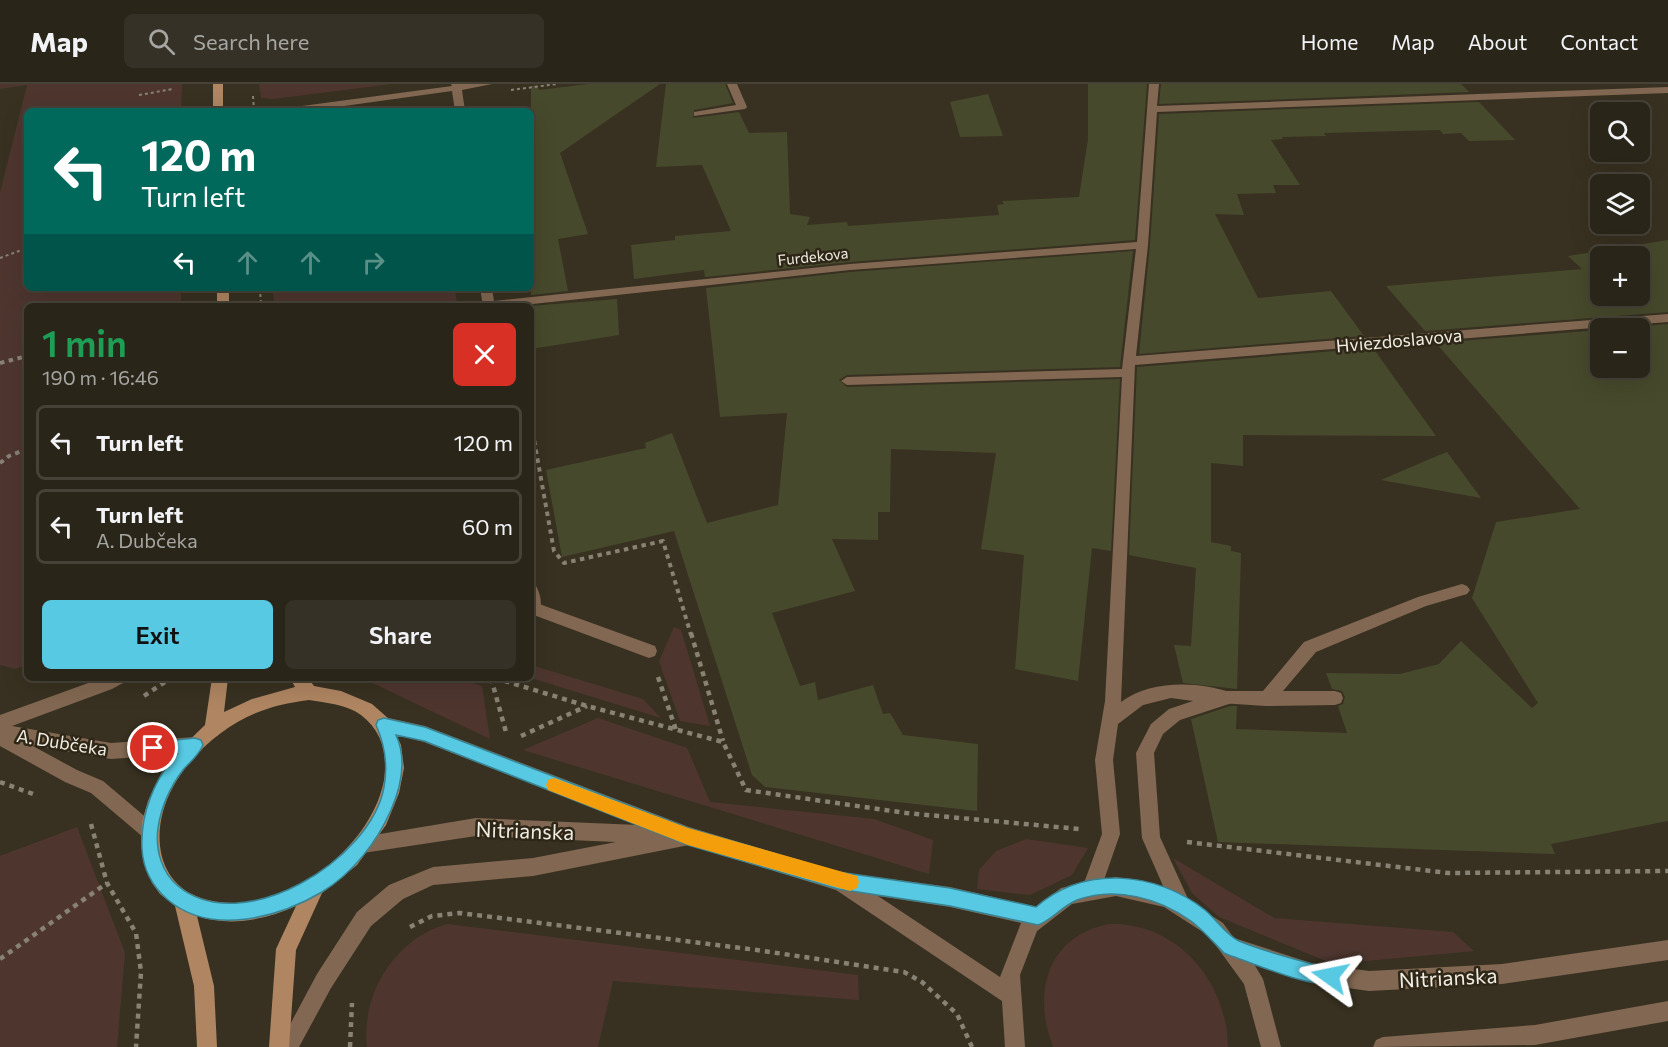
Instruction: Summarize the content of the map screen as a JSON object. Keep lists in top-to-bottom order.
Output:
{
  "streets": {
    "street": [
      "Furdekova",
      "Hviezdoslavova",
      "A. Dubčeka",
      "Nitrianska"
    ]
  },
  "page": {
    "header": "Map",
    "search": "Search here",
    "nav": [
      "Home",
      "Map",
      "About",
      "Contact"
    ],
    "map_buttons": ["+", "−"],
    "turn": ["120 m", "Turn left"],
    "heading": ["1 min", "190 m · 16:46"],
    "list": [
      {
        "name": "Turn left",
        "value": "120 m"
      },
      {
        "name": "Turn left",
        "note": "A. Dubčeka",
        "value": "60 m"
      }
    ],
    "buttons": ["Exit", "Share"]
  }
}
